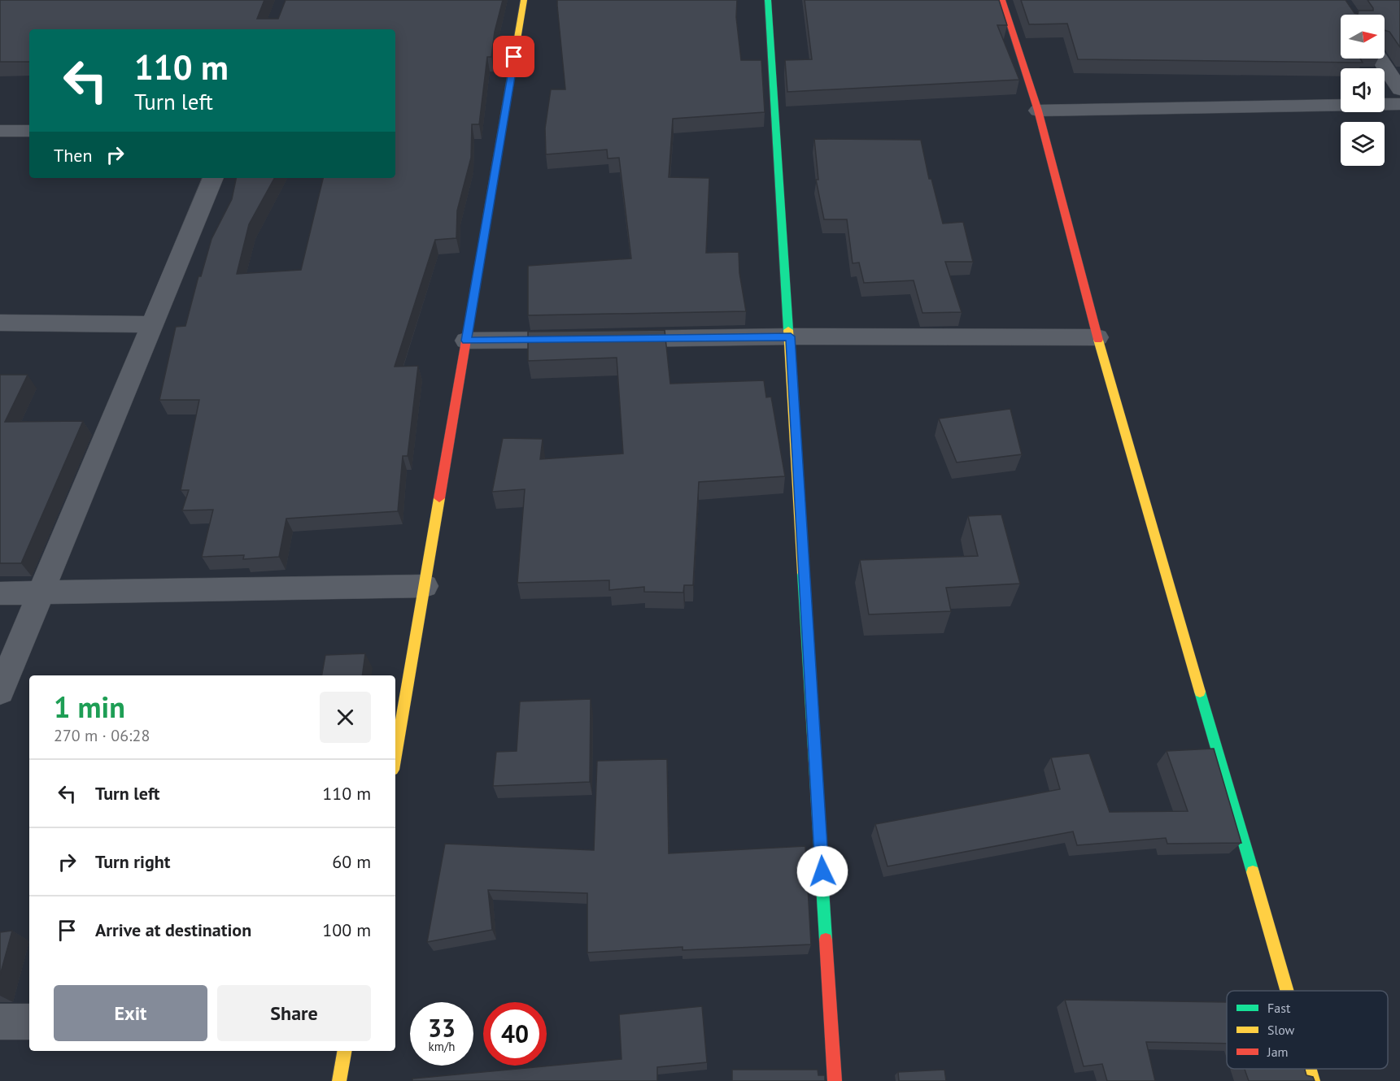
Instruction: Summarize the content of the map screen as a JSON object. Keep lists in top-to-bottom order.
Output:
{
  "legend": ["Fast", "Slow", "Jam"],
  "north": "right",
  "page": {
    "turn": ["110 m", "Turn left"],
    "then": "Then",
    "heading": ["1 min", "270 m · 06:28"],
    "list": [
      {
        "name": "Turn left",
        "value": "110 m"
      },
      {
        "name": "Turn right",
        "value": "60 m"
      },
      {
        "name": "Arrive at destination",
        "value": "100 m"
      }
    ],
    "buttons": ["Exit", "Share"],
    "speed": "33 km/h",
    "limit": "40"
  }
}
